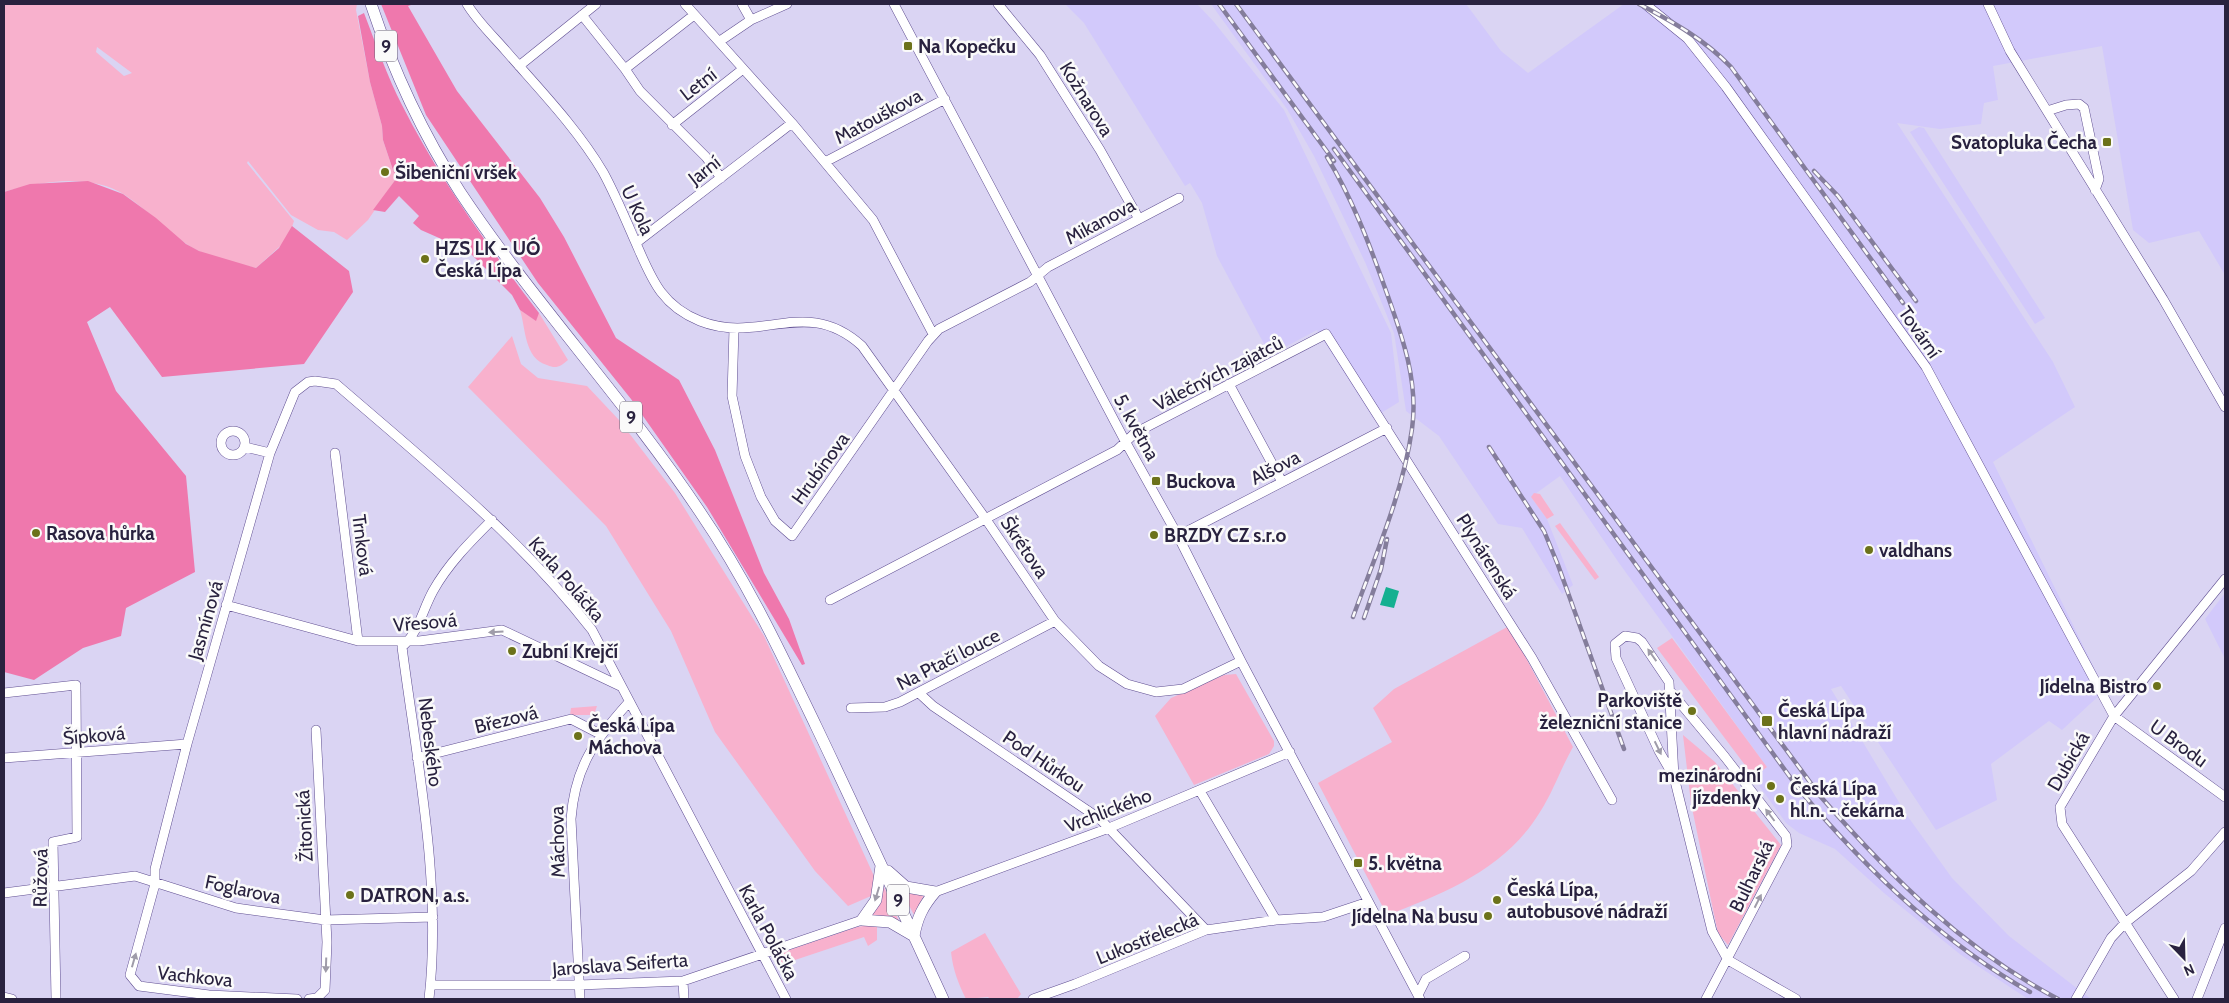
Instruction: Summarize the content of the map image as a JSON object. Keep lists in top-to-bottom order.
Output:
{
  "streets": {
    "main road": ["9"],
    "street": [
      "Letní",
      "Kožnarova",
      "Matouškova",
      "Jarní",
      "U Kola",
      "Mikanova",
      "Tovární",
      "Válečných zajatců",
      "5. května",
      "Alšova",
      "Hrubínova",
      "Trnková",
      "Škrétova",
      "Plynárenská",
      "Karla Poláčka",
      "Jasmínová",
      "Vřesová",
      "Na Ptačí louce",
      "Březová",
      "Šípková",
      "Nebeského",
      "U Brodu",
      "Pod Hůrkou",
      "Dubická",
      "Vrchlického",
      "Žitonická",
      "Máchova",
      "Bulharská",
      "Růžová",
      "Foglarova",
      "Lukostřelecká",
      "Jaroslava Seiferta",
      "Vachkova"
    ]
  },
  "crossings": [
    ["Kožnarova", "Mikanova"],
    ["Matouškova", "5. května"],
    ["Jarní", "U Kola"],
    ["U Kola", "Hrubínova"],
    ["U Kola", "Škrétova"],
    ["Mikanova", "5. května"],
    ["Mikanova", "Hrubínova"],
    ["Tovární", "U Brodu"],
    ["Tovární", "Dubická"],
    ["Válečných zajatců", "5. května"],
    ["Válečných zajatců", "Plynárenská"],
    ["5. května", "Alšova"],
    ["5. května", "Hrubínova"],
    ["5. května", "Škrétova"],
    ["5. května", "Vrchlického"],
    ["5. května", "Lukostřelecká"],
    ["Alšova", "Plynárenská"],
    ["Hrubínova", "Škrétova"],
    ["Trnková", "Vřesová"],
    ["Škrétova", "Na Ptačí louce"],
    ["Karla Poláčka", "Jasmínová"],
    ["Karla Poláčka", "Vřesová"],
    ["Karla Poláčka", "Nebeského"],
    ["Karla Poláčka", "Máchova"],
    ["Karla Poláčka", "Jaroslava Seiferta"],
    ["Jasmínová", "Vřesová"],
    ["Jasmínová", "Šípková"],
    ["Jasmínová", "Foglarova"],
    ["Jasmínová", "Vachkova"],
    ["Vřesová", "Nebeského"],
    ["Na Ptačí louce", "Pod Hůrkou"],
    ["Březová", "Nebeského"],
    ["Březová", "Máchova"],
    ["Šípková", "Růžová"],
    ["Nebeského", "Jaroslava Seiferta"],
    ["U Brodu", "Dubická"],
    ["Pod Hůrkou", "Vrchlického"],
    ["Pod Hůrkou", "Lukostřelecká"],
    ["Žitonická", "Foglarova"],
    ["Máchova", "Jaroslava Seiferta"],
    ["Růžová", "Foglarova"],
    ["Foglarova", "Vachkova"]
  ],
  "one_way": ["Vřesová"],
  "places": {
    "transit": [
      "Na Kopečku",
      "Svatopluka Čecha",
      "Buckova",
      "Česká Lípa hlavní nádraží",
      "5. května"
    ],
    "other": [
      "Šibeniční vršek",
      "HZS LK - UÓ Česká Lípa",
      "Rasova hůrka",
      "BRZDY CZ s.r.o",
      "valdhans",
      "Zubní Krejčí",
      "Jídelna Bistro",
      "Parkoviště železniční stanice",
      "Česká Lípa Máchova",
      "mezinárodní jízdenky",
      "Česká Lípa hl.n. - čekárna",
      "DATRON, a.s.",
      "Česká Lípa, autobusové nádraží",
      "Jídelna Na busu"
    ]
  },
  "north": "bottom right"
}
